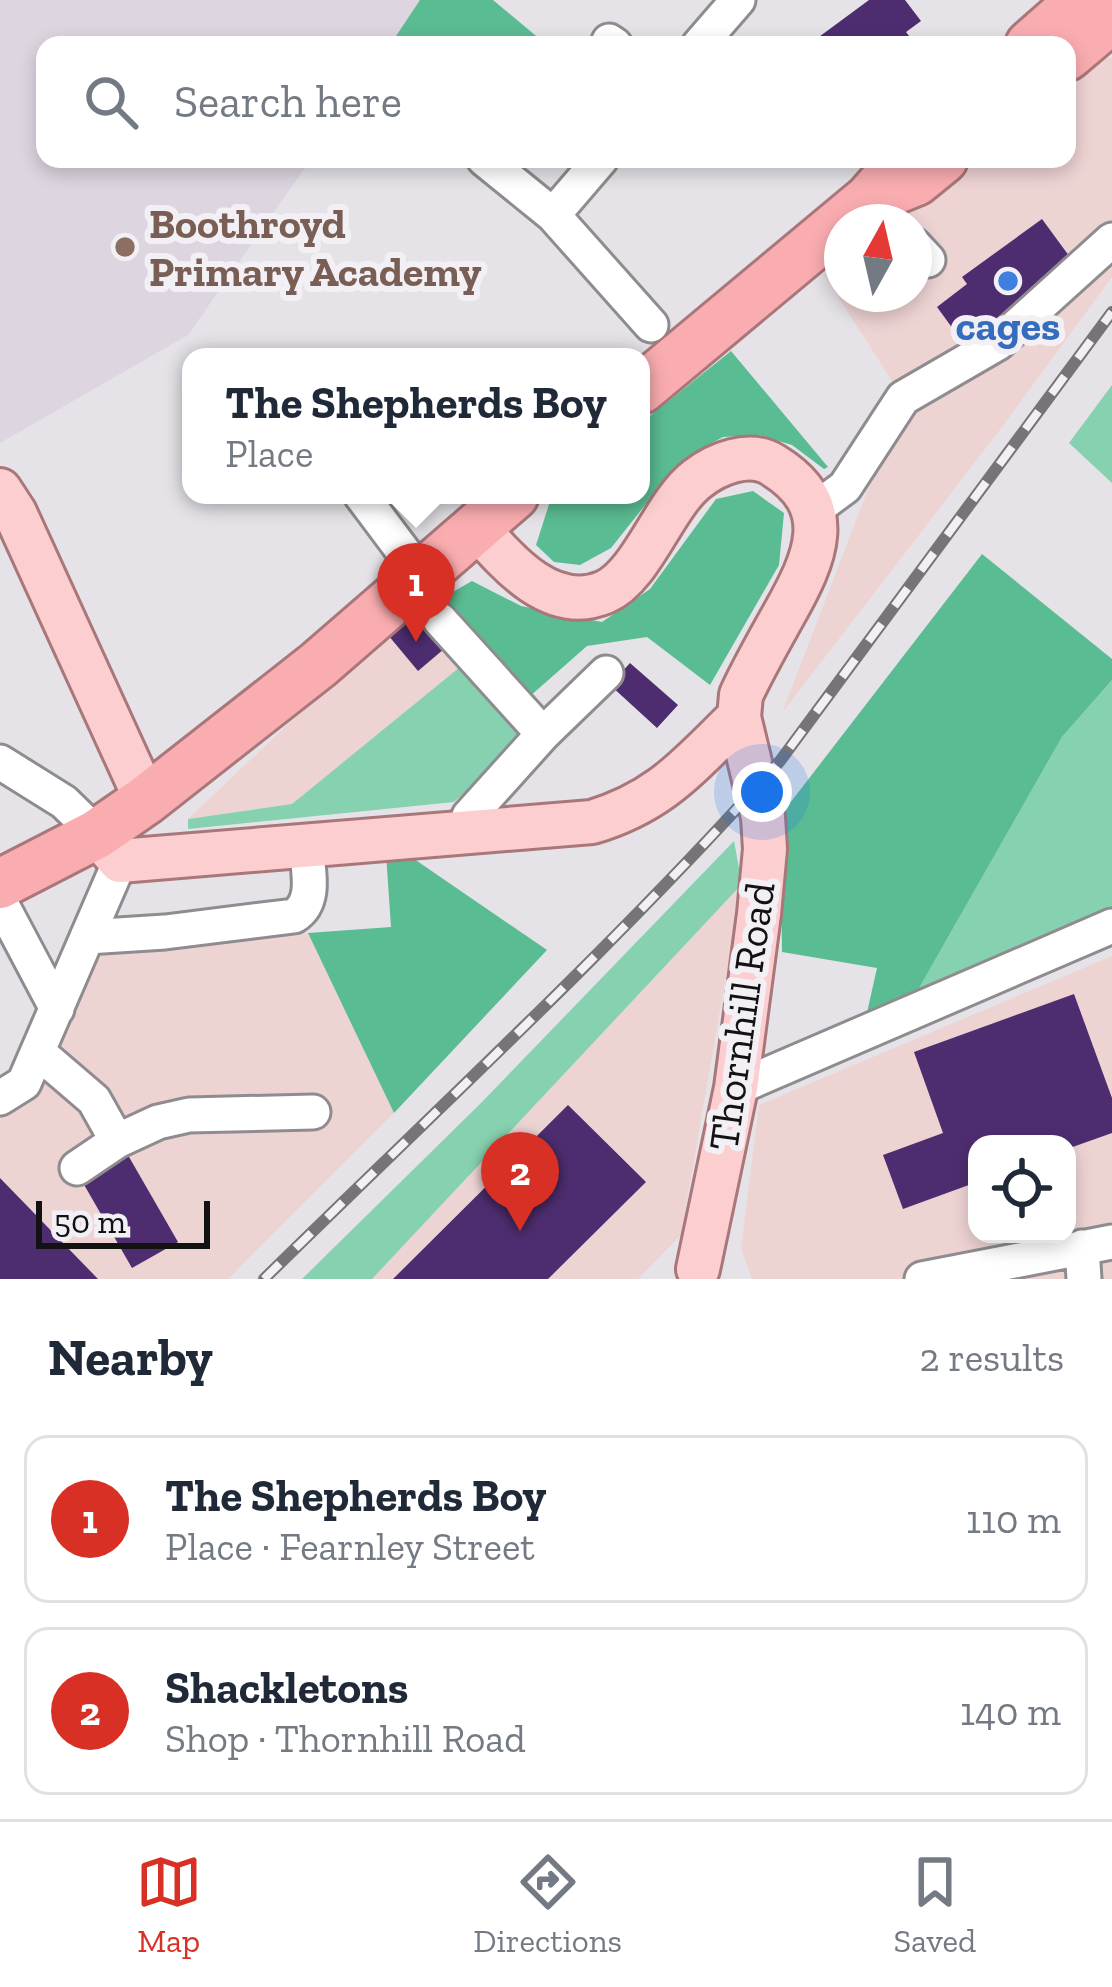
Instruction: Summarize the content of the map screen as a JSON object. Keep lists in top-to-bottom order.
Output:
{
  "streets": {
    "main road": ["Thornhill Road"]
  },
  "places": ["Boothroyd Primary Academy", "cages"],
  "scale_bar": "50 m",
  "north": "top",
  "page": {
    "search": "Search here",
    "popup": ["The Shepherds Boy", "Place"],
    "pins": ["1", "2"],
    "scale": "50 m",
    "heading": ["Nearby", "2 results"],
    "list": [
      {
        "mark": "1",
        "name": "The Shepherds Boy",
        "note": "Place · Fearnley Street",
        "value": "110 m"
      },
      {
        "mark": "2",
        "name": "Shackletons",
        "note": "Shop · Thornhill Road",
        "value": "140 m"
      }
    ],
    "nav": ["Map", "Directions", "Saved"]
  }
}
